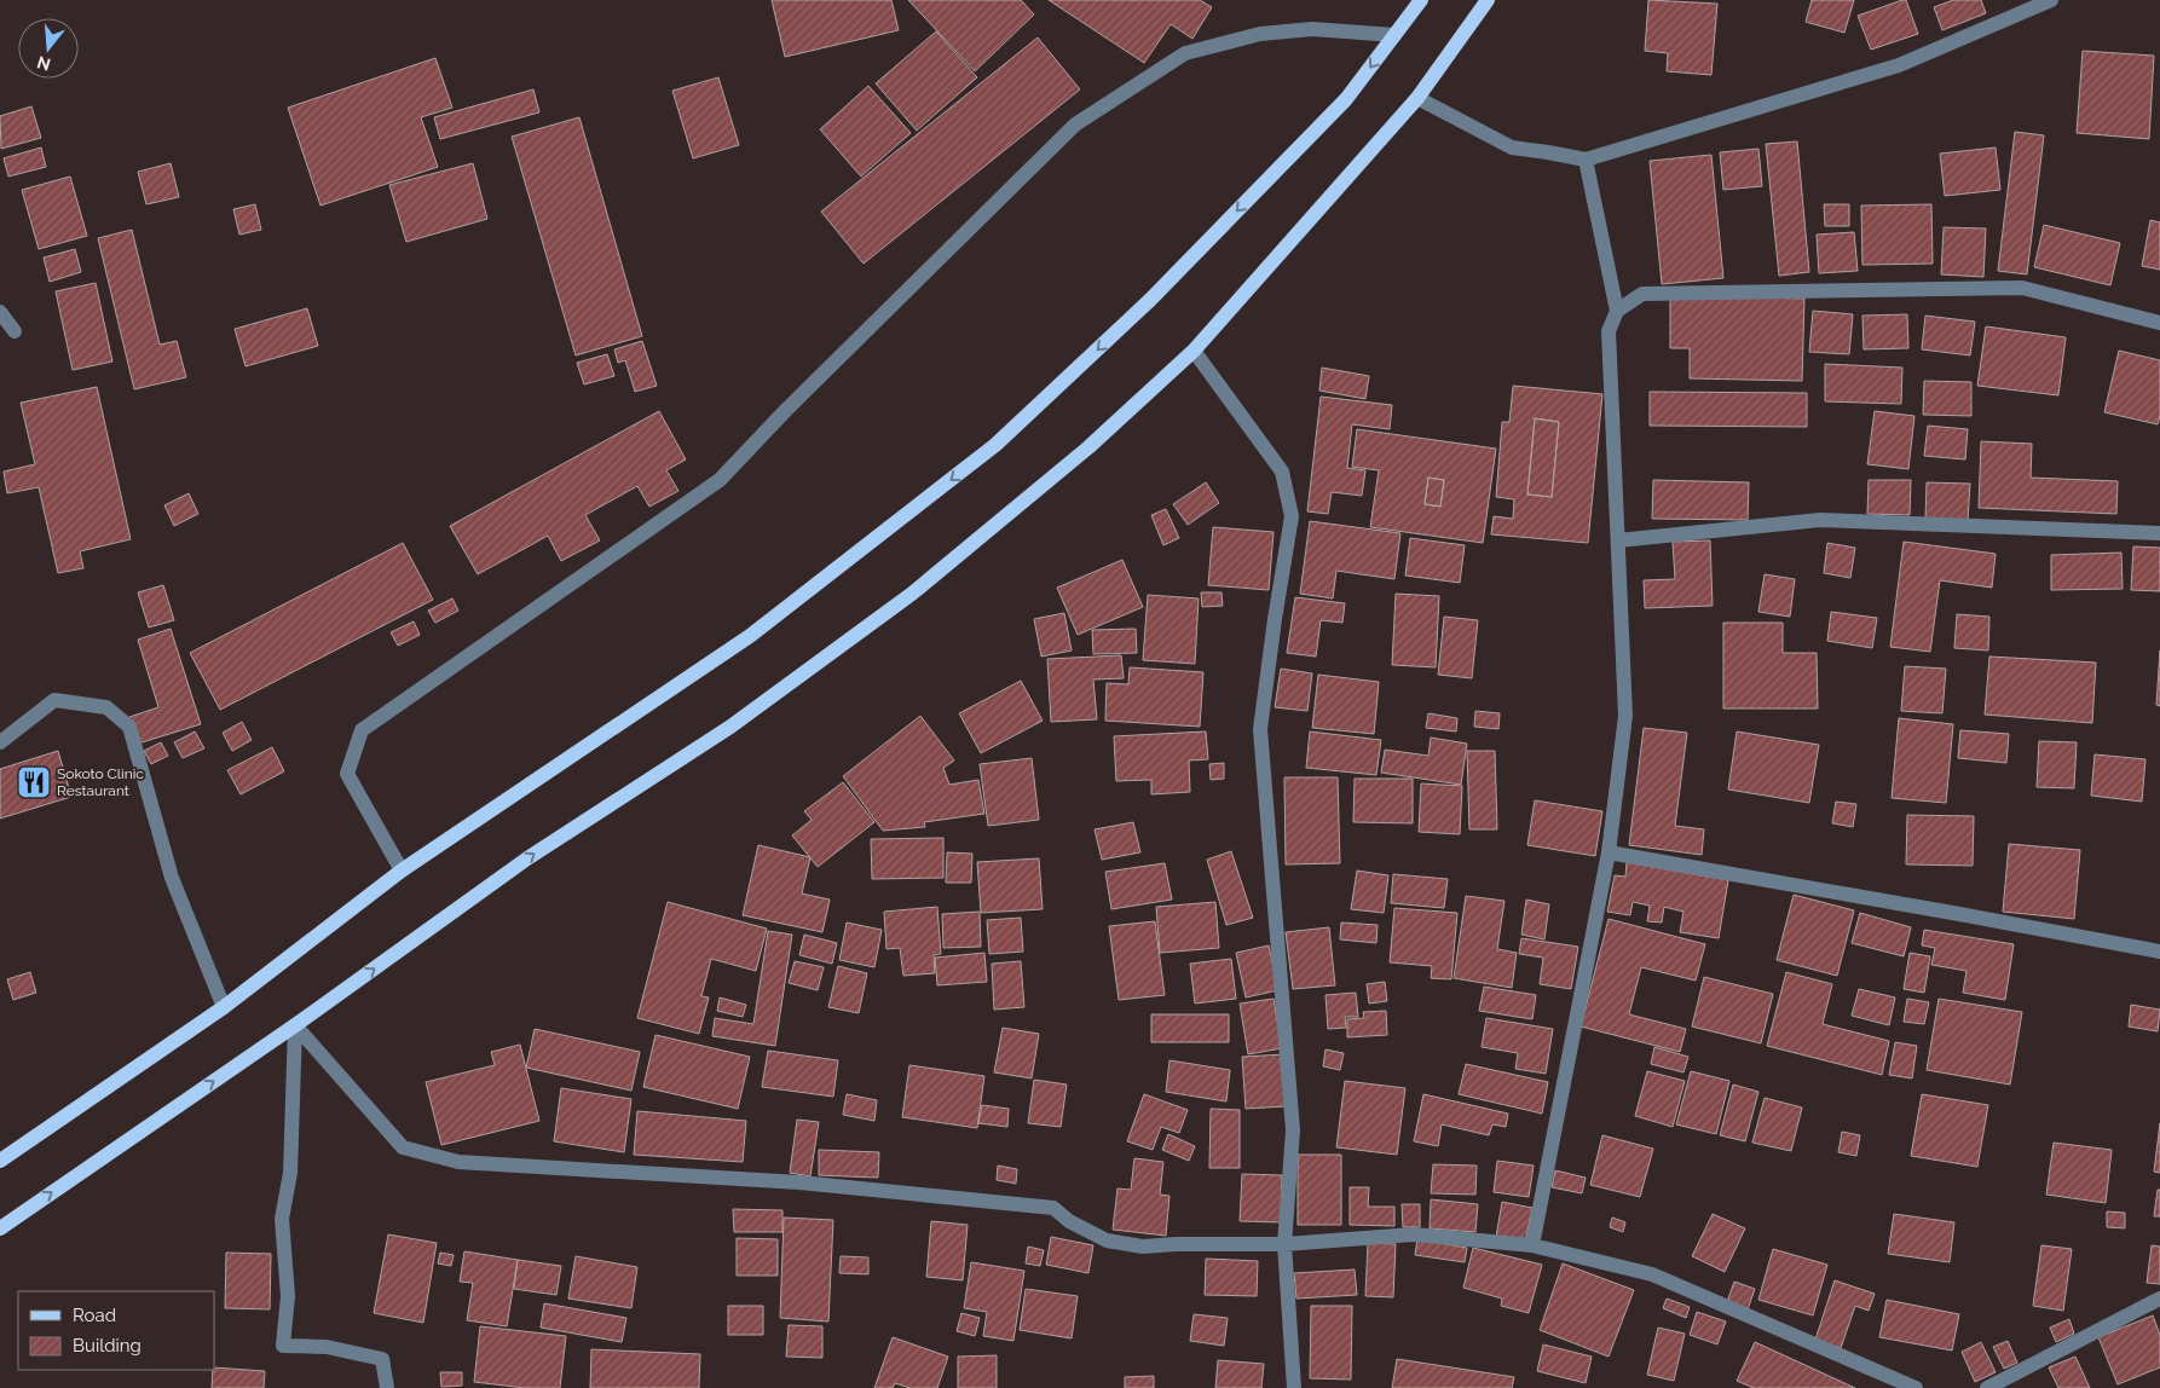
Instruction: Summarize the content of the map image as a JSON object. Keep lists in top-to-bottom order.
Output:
{
  "places": {
    "restaurant": ["Sokoto Clinic Restaurant"]
  },
  "legend": ["Road", "Building"],
  "north": "bottom"
}
